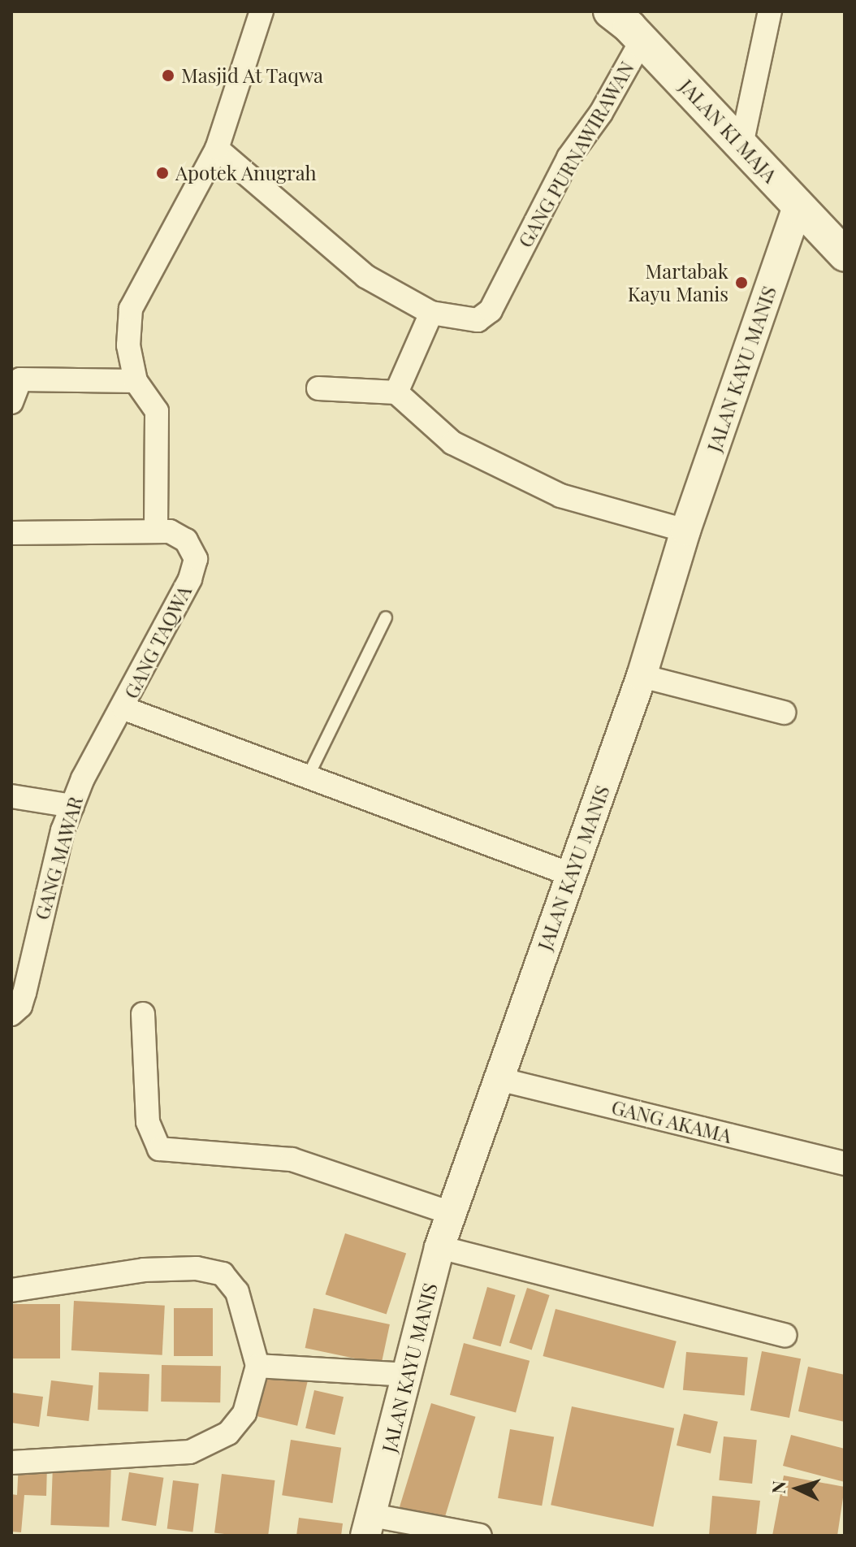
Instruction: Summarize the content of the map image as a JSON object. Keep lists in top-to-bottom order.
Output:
{
  "streets": {
    "main road": ["JALAN KI MAJA"],
    "street": [
      "GANG PURNAWIRAWAN",
      "JALAN KAYU MANIS",
      "GANG TAQWA",
      "GANG MAWAR",
      "GANG AKAMA"
    ]
  },
  "crossings": [
    ["JALAN KI MAJA", "GANG PURNAWIRAWAN"],
    ["JALAN KI MAJA", "JALAN KAYU MANIS"],
    ["JALAN KAYU MANIS", "GANG AKAMA"],
    ["GANG TAQWA", "GANG MAWAR"]
  ],
  "places": ["Masjid At Taqwa", "Apotek Anugrah", "Martabak Kayu Manis"],
  "north": "left"
}
